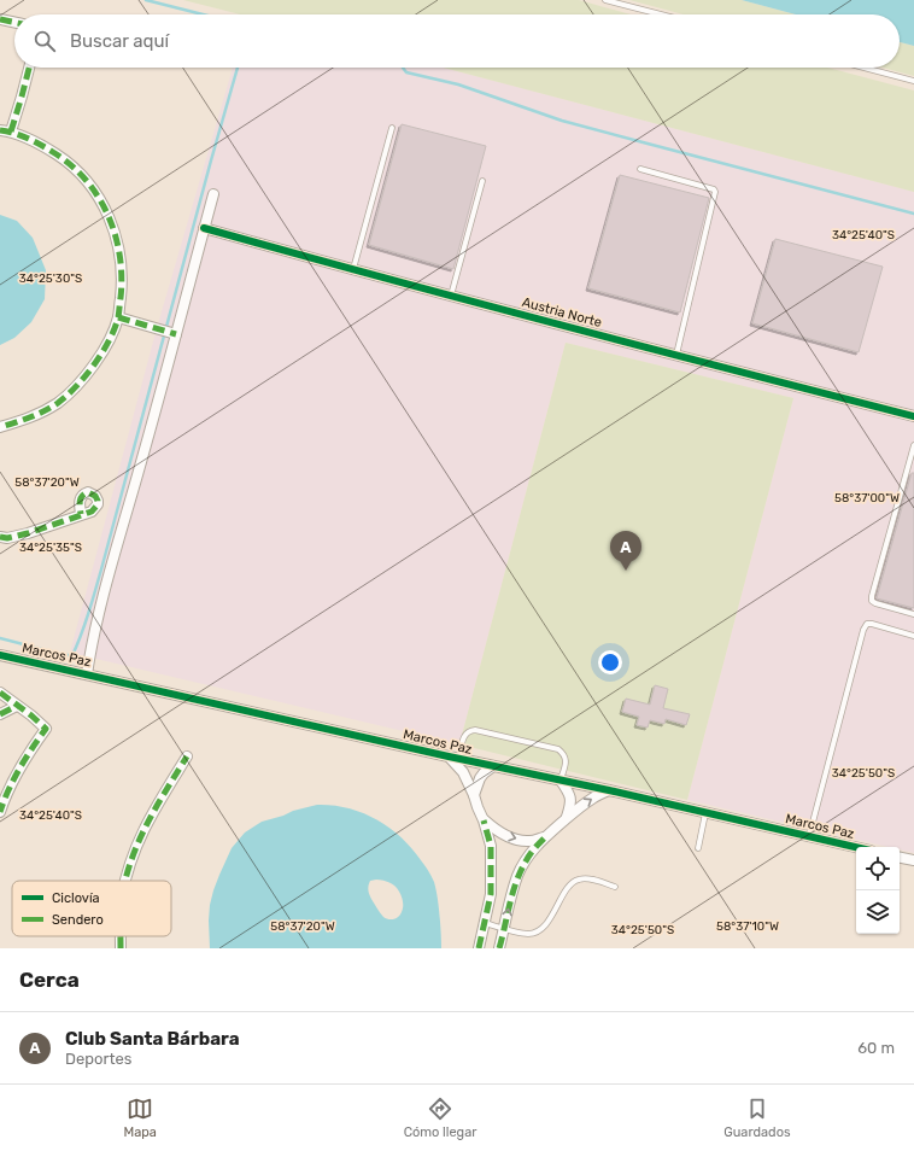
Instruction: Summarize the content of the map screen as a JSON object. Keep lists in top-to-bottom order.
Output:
{
  "streets": {
    "street": ["Austria Norte", "Marcos Paz"]
  },
  "legend": ["Ciclovía", "Sendero"],
  "page": {
    "search": "Buscar aquí",
    "pins": "A",
    "heading": "Cerca",
    "list": [
      {
        "mark": "A",
        "name": "Club Santa Bárbara",
        "note": "Deportes",
        "value": "60 m"
      }
    ],
    "nav": ["Mapa", "Cómo llegar", "Guardados"]
  },
  "coordinates": [
    "34°25'40\"S",
    "34°25'30\"S",
    "58°37'20\"W",
    "58°37'00\"W",
    "34°25'35\"S",
    "34°25'50\"S",
    "58°37'10\"W"
  ]
}
